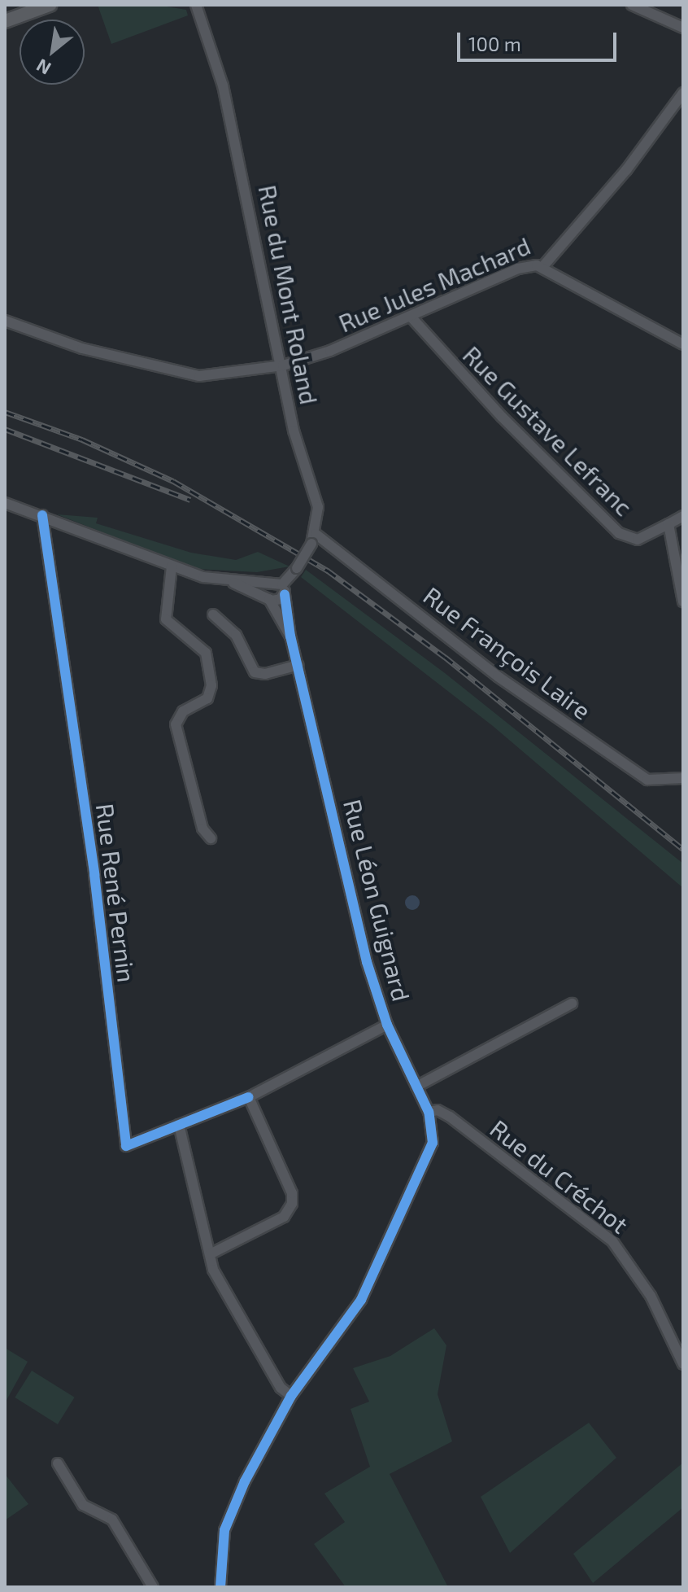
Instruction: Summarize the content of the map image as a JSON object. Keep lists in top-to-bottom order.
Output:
{
  "streets": {
    "street": [
      "Rue Jules Machard",
      "Rue du Mont Roland",
      "Rue Gustave Lefranc",
      "Rue François Laire",
      "Rue René Pernin",
      "Rue Léon Guignard",
      "Rue du Créchot"
    ]
  },
  "crossings": [
    ["Rue Jules Machard", "Rue du Mont Roland"],
    ["Rue Jules Machard", "Rue Gustave Lefranc"],
    ["Rue du Mont Roland", "Rue François Laire"],
    ["Rue du Mont Roland", "Rue Léon Guignard"],
    ["Rue René Pernin", "Rue Léon Guignard"],
    ["Rue Léon Guignard", "Rue du Créchot"]
  ],
  "scale_bar": "100 m",
  "north": "bottom left"
}
